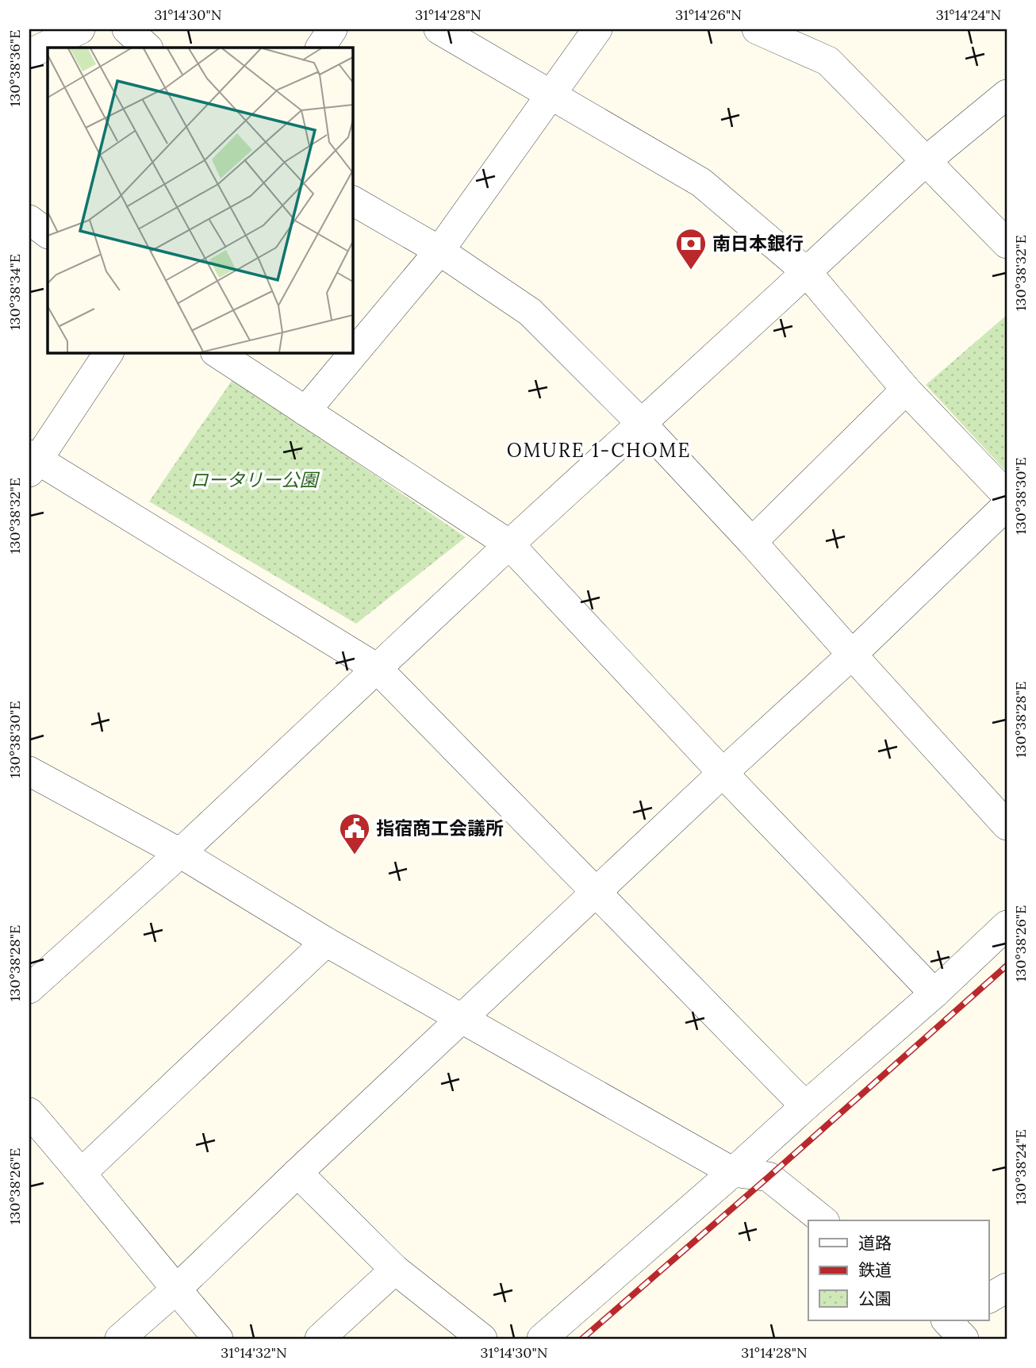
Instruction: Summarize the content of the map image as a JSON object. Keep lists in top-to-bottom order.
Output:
{
  "districts": ["OMURE 1-CHOME"],
  "parks": ["ロータリー公園"],
  "places": {
    "bank": ["南日本銀行"],
    "public building": ["指宿商工会議所"]
  },
  "legend": ["道路", "鉄道", "公園"],
  "coordinates": [
    "31°14'30\"N",
    "31°14'28\"N",
    "31°14'26\"N",
    "31°14'24\"N",
    "130°38'36\"E",
    "130°38'32\"E",
    "130°38'34\"E",
    "130°38'30\"E",
    "130°38'28\"E",
    "130°38'26\"E",
    "130°38'24\"E",
    "31°14'32\"N"
  ]
}
